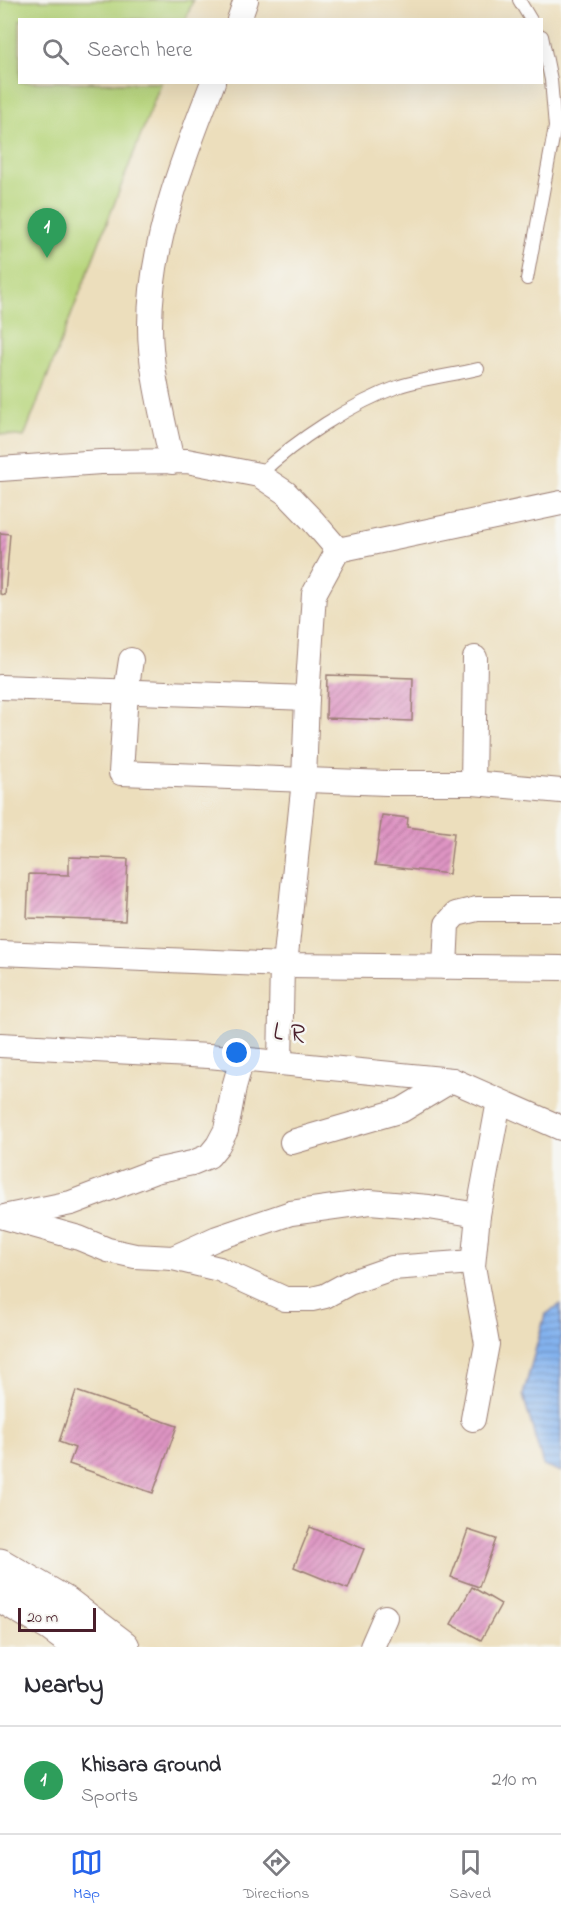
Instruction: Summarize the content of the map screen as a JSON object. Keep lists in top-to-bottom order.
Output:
{
  "streets": {
    "street": ["L R"]
  },
  "scale_bar": "20 m",
  "page": {
    "search": "Search here",
    "pins": "1",
    "scale": "20 m",
    "heading": "Nearby",
    "list": [
      {
        "mark": "1",
        "name": "Khisara Ground",
        "note": "Sports",
        "value": "210 m"
      }
    ],
    "nav": ["Map", "Directions", "Saved"]
  }
}
